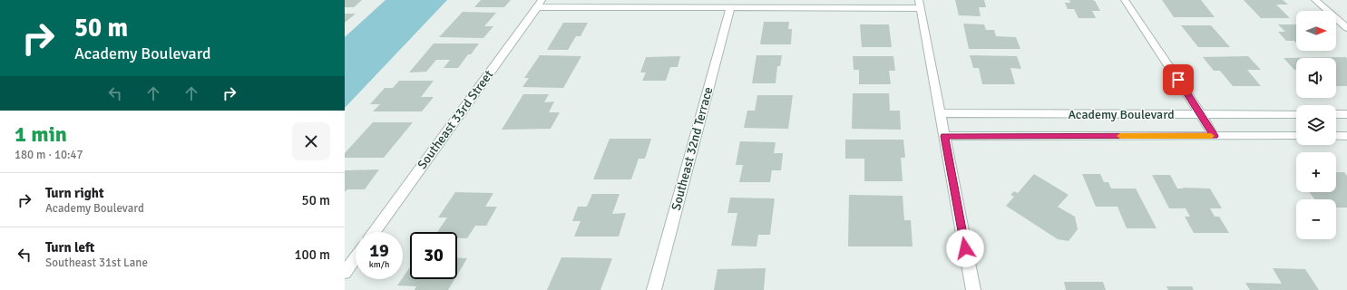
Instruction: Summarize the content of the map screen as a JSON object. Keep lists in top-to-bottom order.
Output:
{
  "streets": {
    "street": ["Academy Boulevard", "Southeast 33rd Street", "Southeast 32nd Terrace"]
  },
  "north": "right",
  "page": {
    "turn": ["50 m", "Academy Boulevard"],
    "map_buttons": ["+", "−"],
    "heading": ["1 min", "180 m · 10:47"],
    "list": [
      {
        "name": "Turn right",
        "note": "Academy Boulevard",
        "value": "50 m"
      },
      {
        "name": "Turn left",
        "note": "Southeast 31st Lane",
        "value": "100 m"
      }
    ],
    "speed": "19 km/h",
    "limit": "30"
  }
}
